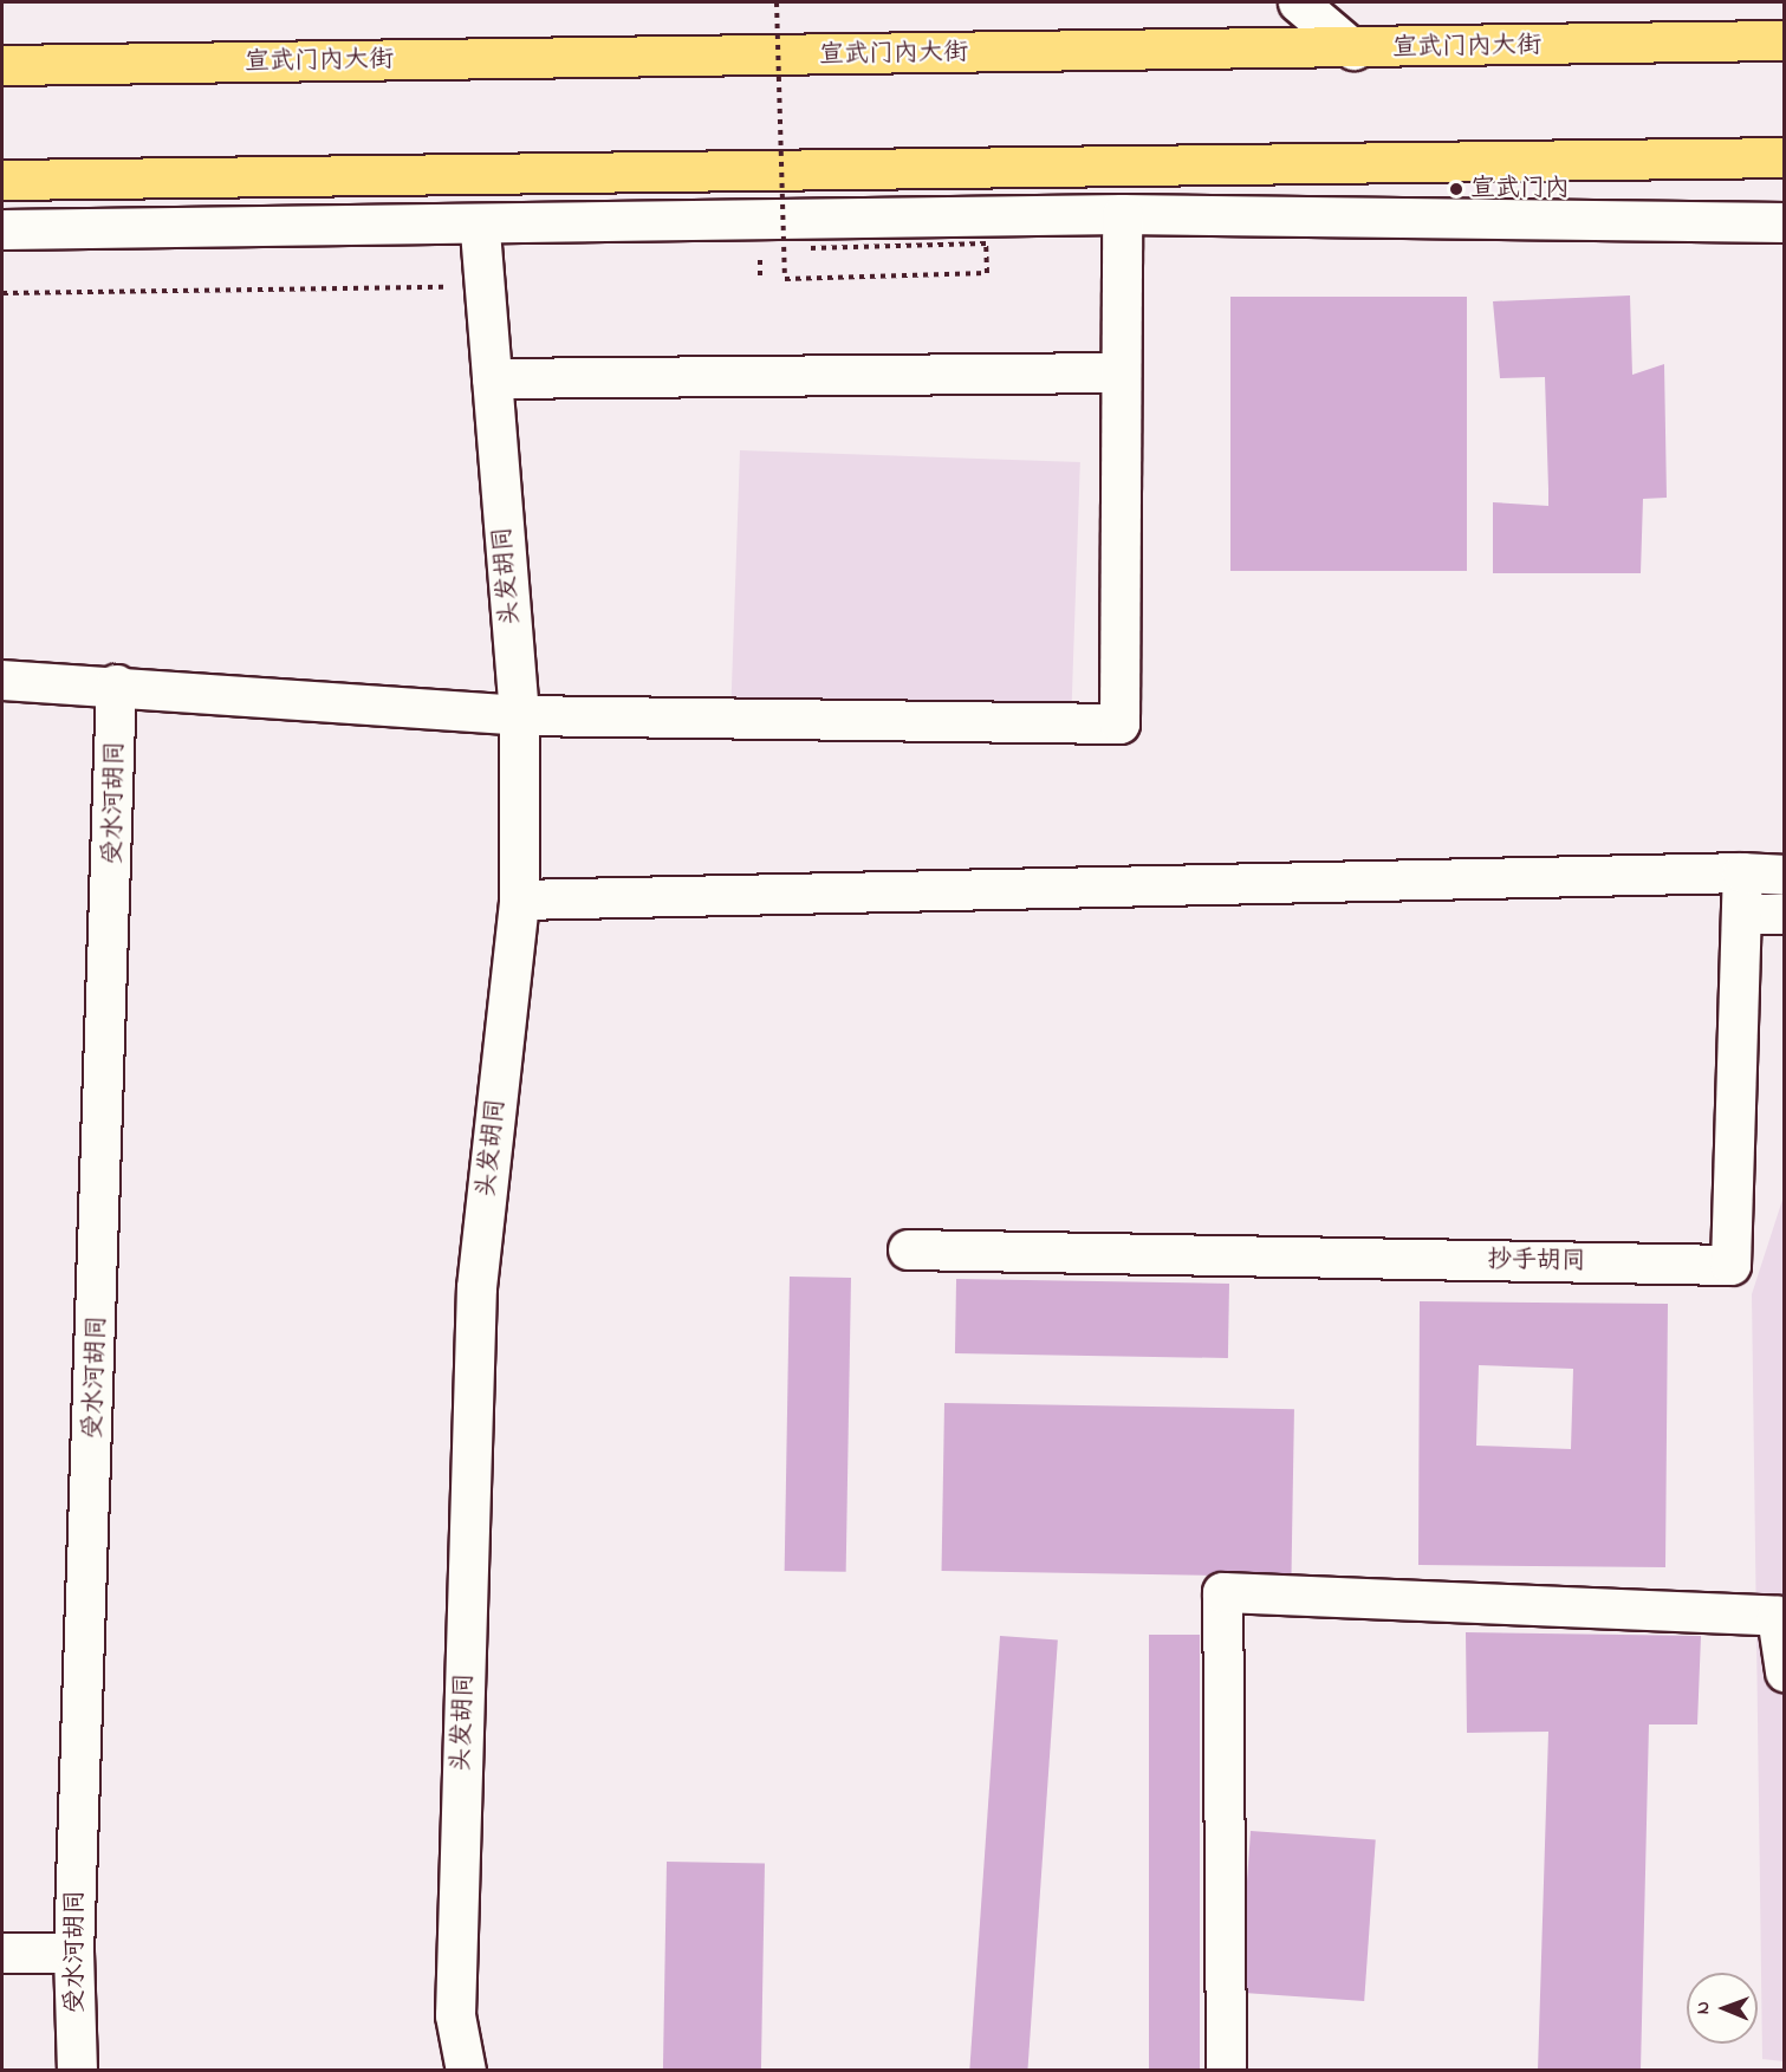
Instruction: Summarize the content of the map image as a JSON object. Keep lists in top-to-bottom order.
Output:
{
  "streets": {
    "main road": ["宣武门内大街"],
    "street": ["头发胡同", "受水河胡同", "抄手胡同"]
  },
  "places": ["宣武门内"],
  "north": "left"
}
